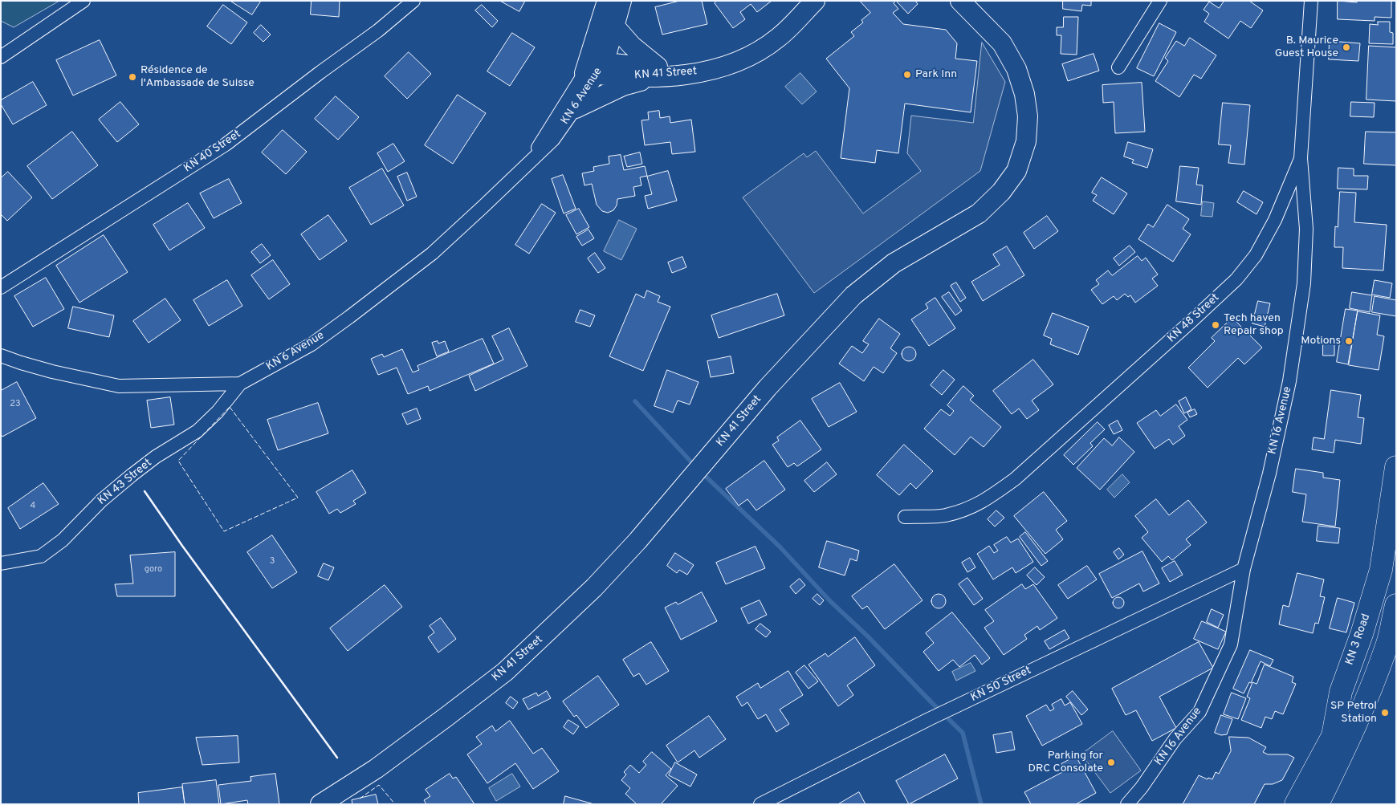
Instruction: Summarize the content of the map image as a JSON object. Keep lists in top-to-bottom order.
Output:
{
  "streets": {
    "highway": ["KN 3 Road"],
    "main road": ["KN 41 Street", "KN 6 Avenue"],
    "street": [
      "KN 40 Street",
      "KN 48 Street",
      "KN 16 Avenue",
      "KN 43 Street",
      "KN 50 Street"
    ]
  },
  "crossings": [
    ["KN 41 Street", "KN 6 Avenue"],
    ["KN 6 Avenue", "KN 43 Street"],
    ["KN 48 Street", "KN 16 Avenue"],
    ["KN 16 Avenue", "KN 50 Street"]
  ],
  "places": [
    "B. Maurice Guest House",
    "Park Inn",
    "Résidence de l'Ambassade de Suisse",
    "Tech haven Repair shop",
    "Motions",
    "SP Petrol Station",
    "Parking for DRC Consolate"
  ],
  "house_numbers": [
    "23",
    "4",
    "3",
    "goro"
  ]
}
